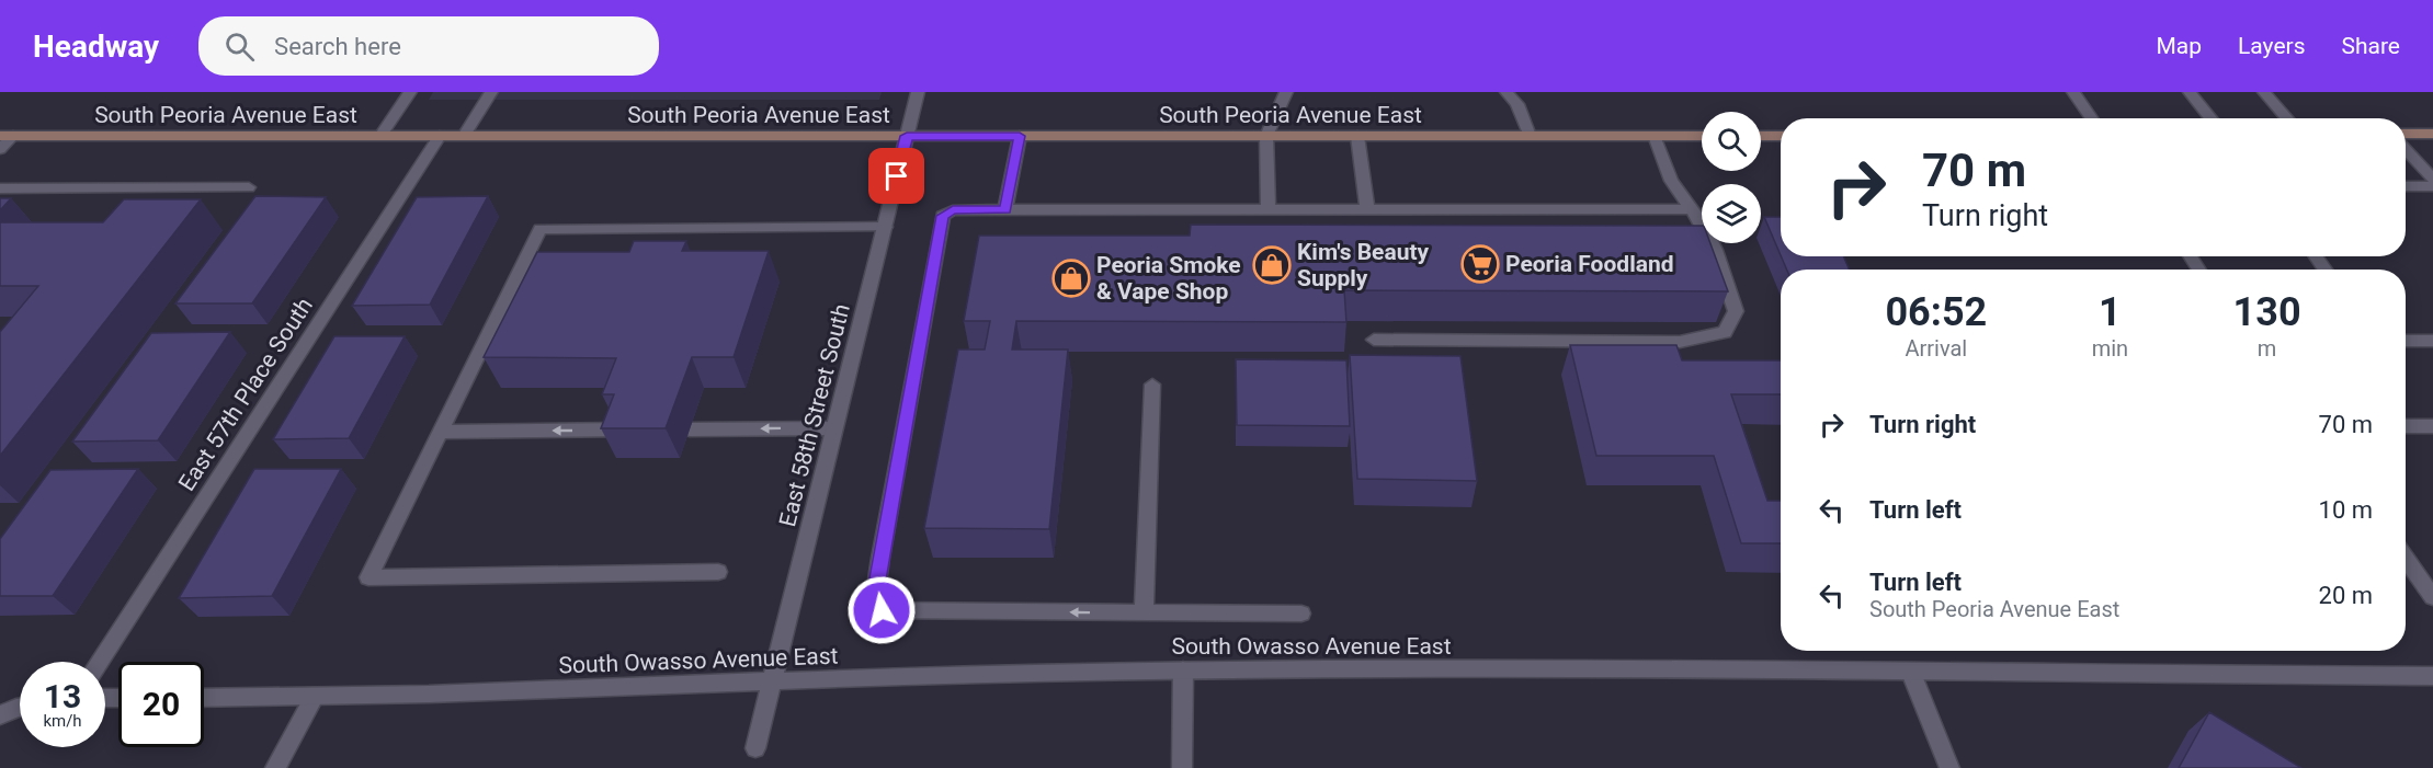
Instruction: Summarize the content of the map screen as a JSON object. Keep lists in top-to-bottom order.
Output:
{
  "streets": {
    "main road": ["South Peoria Avenue East"],
    "street": ["East 57th Place South", "East 58th Street South", "South Owasso Avenue East"]
  },
  "crossings": [
    ["South Peoria Avenue East", "East 57th Place South"],
    ["South Peoria Avenue East", "East 58th Street South"],
    ["East 58th Street South", "South Owasso Avenue East"]
  ],
  "places": {
    "supermarket": ["Peoria Foodland"],
    "shop": ["Kim's Beauty Supply", "Peoria Smoke & Vape Shop"]
  },
  "page": {
    "header": "Headway",
    "search": "Search here",
    "nav": ["Map", "Layers", "Share"],
    "turn": ["70 m", "Turn right"],
    "eta": [
      "06:52",
      "Arrival",
      "1",
      "min",
      "130",
      "m"
    ],
    "list": [
      {
        "name": "Turn right",
        "value": "70 m"
      },
      {
        "name": "Turn left",
        "value": "10 m"
      },
      {
        "name": "Turn left",
        "note": "South Peoria Avenue East",
        "value": "20 m"
      }
    ],
    "speed": "13 km/h",
    "limit": "20"
  }
}
